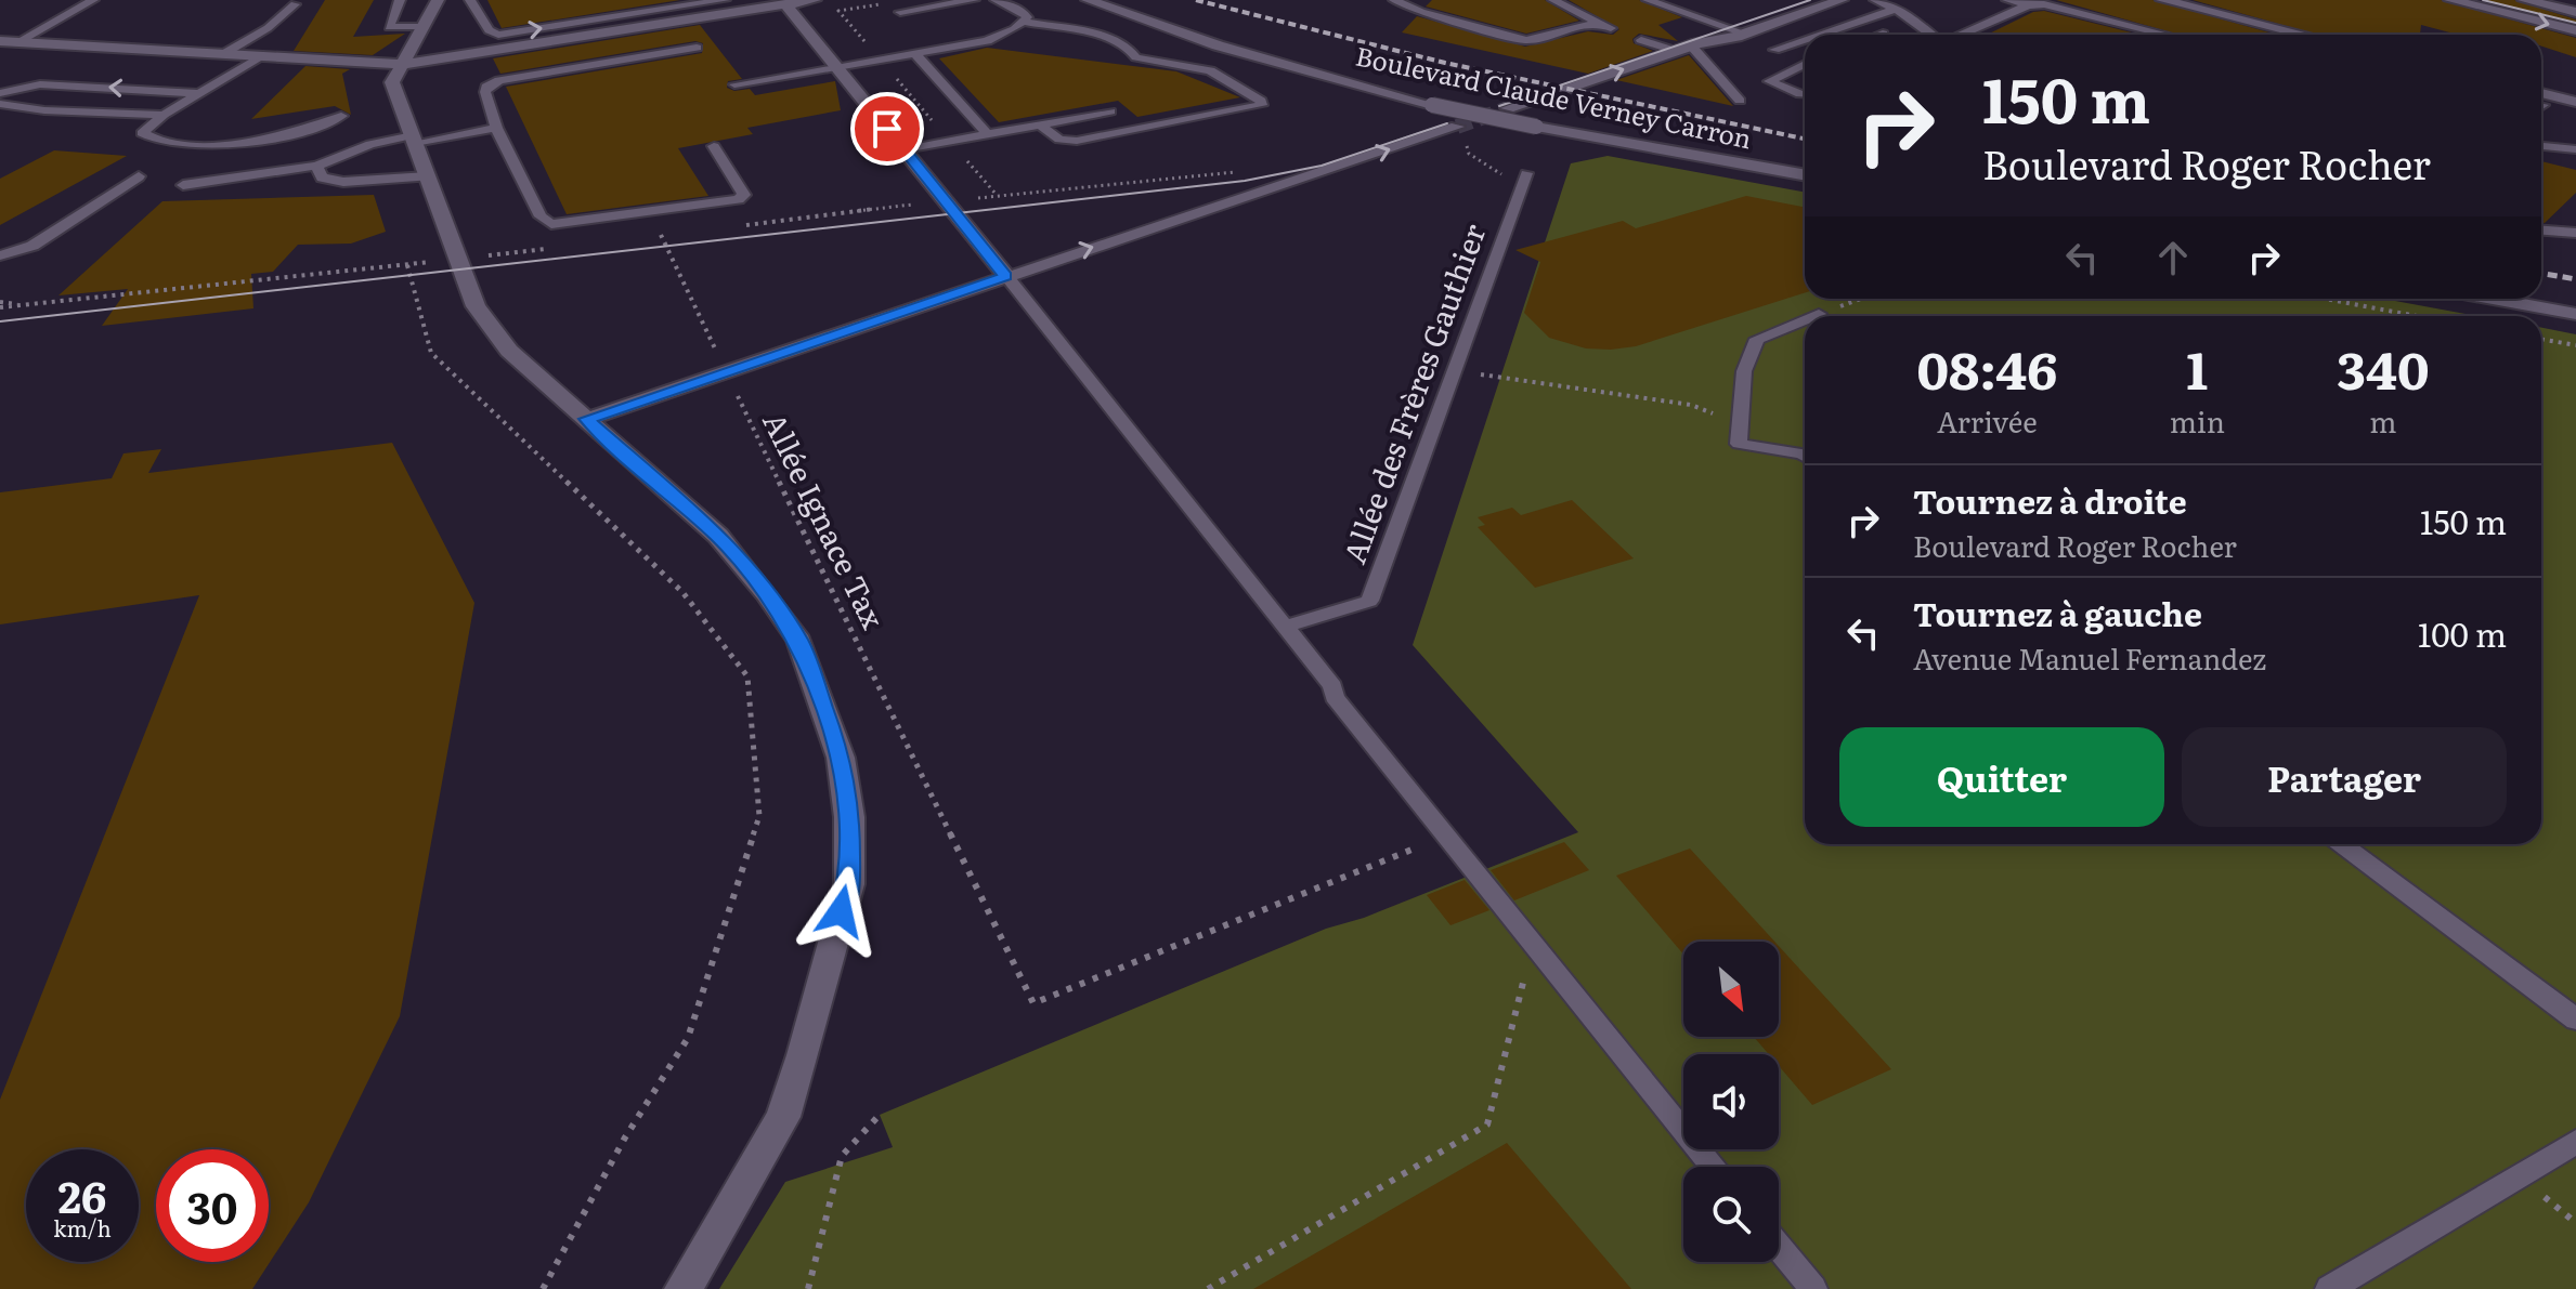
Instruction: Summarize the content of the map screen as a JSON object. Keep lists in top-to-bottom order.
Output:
{
  "streets": {
    "street": ["Boulevard Claude Verney Carron"],
    "lane": ["Allée des Frères Gauthier"],
    "path": ["Allée Ignace Tax"]
  },
  "north": "bottom right",
  "page": {
    "turn": ["150 m", "Boulevard Roger Rocher"],
    "eta": [
      "08:46",
      "Arrivée",
      "1",
      "min",
      "340",
      "m"
    ],
    "list": [
      {
        "name": "Tournez à droite",
        "note": "Boulevard Roger Rocher",
        "value": "150 m"
      },
      {
        "name": "Tournez à gauche",
        "note": "Avenue Manuel Fernandez",
        "value": "100 m"
      }
    ],
    "buttons": ["Quitter", "Partager"],
    "speed": "26 km/h",
    "limit": "30"
  }
}
